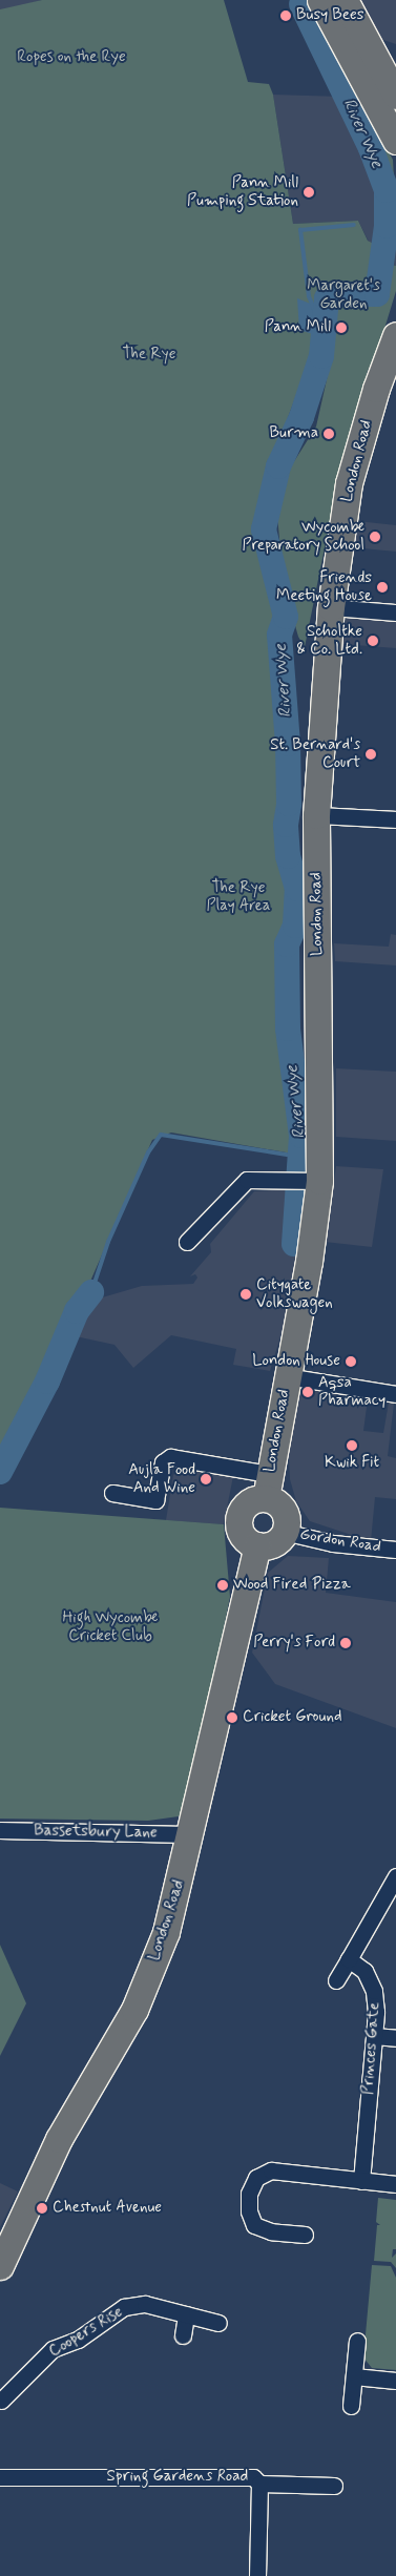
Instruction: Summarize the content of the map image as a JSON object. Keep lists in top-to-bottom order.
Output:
{
  "streets": {
    "main road": ["London Road"],
    "street": [
      "Gordon Road",
      "Bassetsbury Lane",
      "Princes Gate",
      "Coopers Rise",
      "Spring Gardens Road"
    ]
  },
  "crossings": [
    ["London Road", "Bassetsbury Lane"]
  ],
  "water": ["River Wye"],
  "parks": [
    "Ropes on the Rye",
    "Margaret's Garden",
    "The Rye",
    "The Rye Play Area",
    "High Wycombe Cricket Club"
  ],
  "places": [
    "Busy Bees",
    "Pann Mill Pumping Station",
    "Pann Mill",
    "Burma",
    "Wycombe Preparatory School",
    "Friends Meeting House",
    "Scholtke & Co. Ltd.",
    "St. Bernard's Court",
    "Citygate Volkswagen",
    "London House",
    "Aqsa Pharmacy",
    "Kwik Fit",
    "Aujla Food And Wine",
    "Wood Fired Pizza",
    "Perry's Ford",
    "Cricket Ground",
    "Chestnut Avenue"
  ]
}
